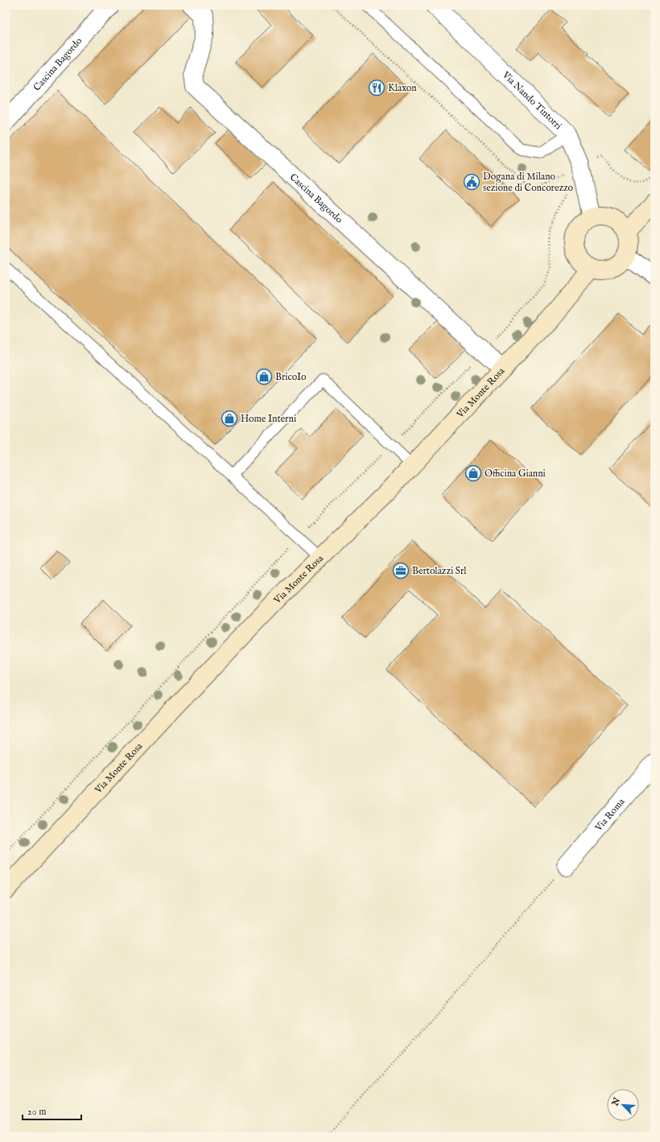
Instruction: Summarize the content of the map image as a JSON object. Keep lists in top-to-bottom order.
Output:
{
  "streets": {
    "street": [
      "Cascina Bagordo",
      "Via Nando Tintorri",
      "Via Monte Rosa",
      "Via Roma"
    ]
  },
  "crossings": [
    ["Cascina Bagordo", "Via Monte Rosa"],
    ["Via Nando Tintorri", "Via Monte Rosa"]
  ],
  "places": {
    "restaurant": ["Klaxon"],
    "public building": ["Dogana di Milano sezione di Concorezzo"],
    "shop": ["BricoIo", "Home Interni", "Officina Gianni"],
    "office": ["Bertolazzi Srl"]
  },
  "scale_bar": "20 m",
  "north": "top left"
}
